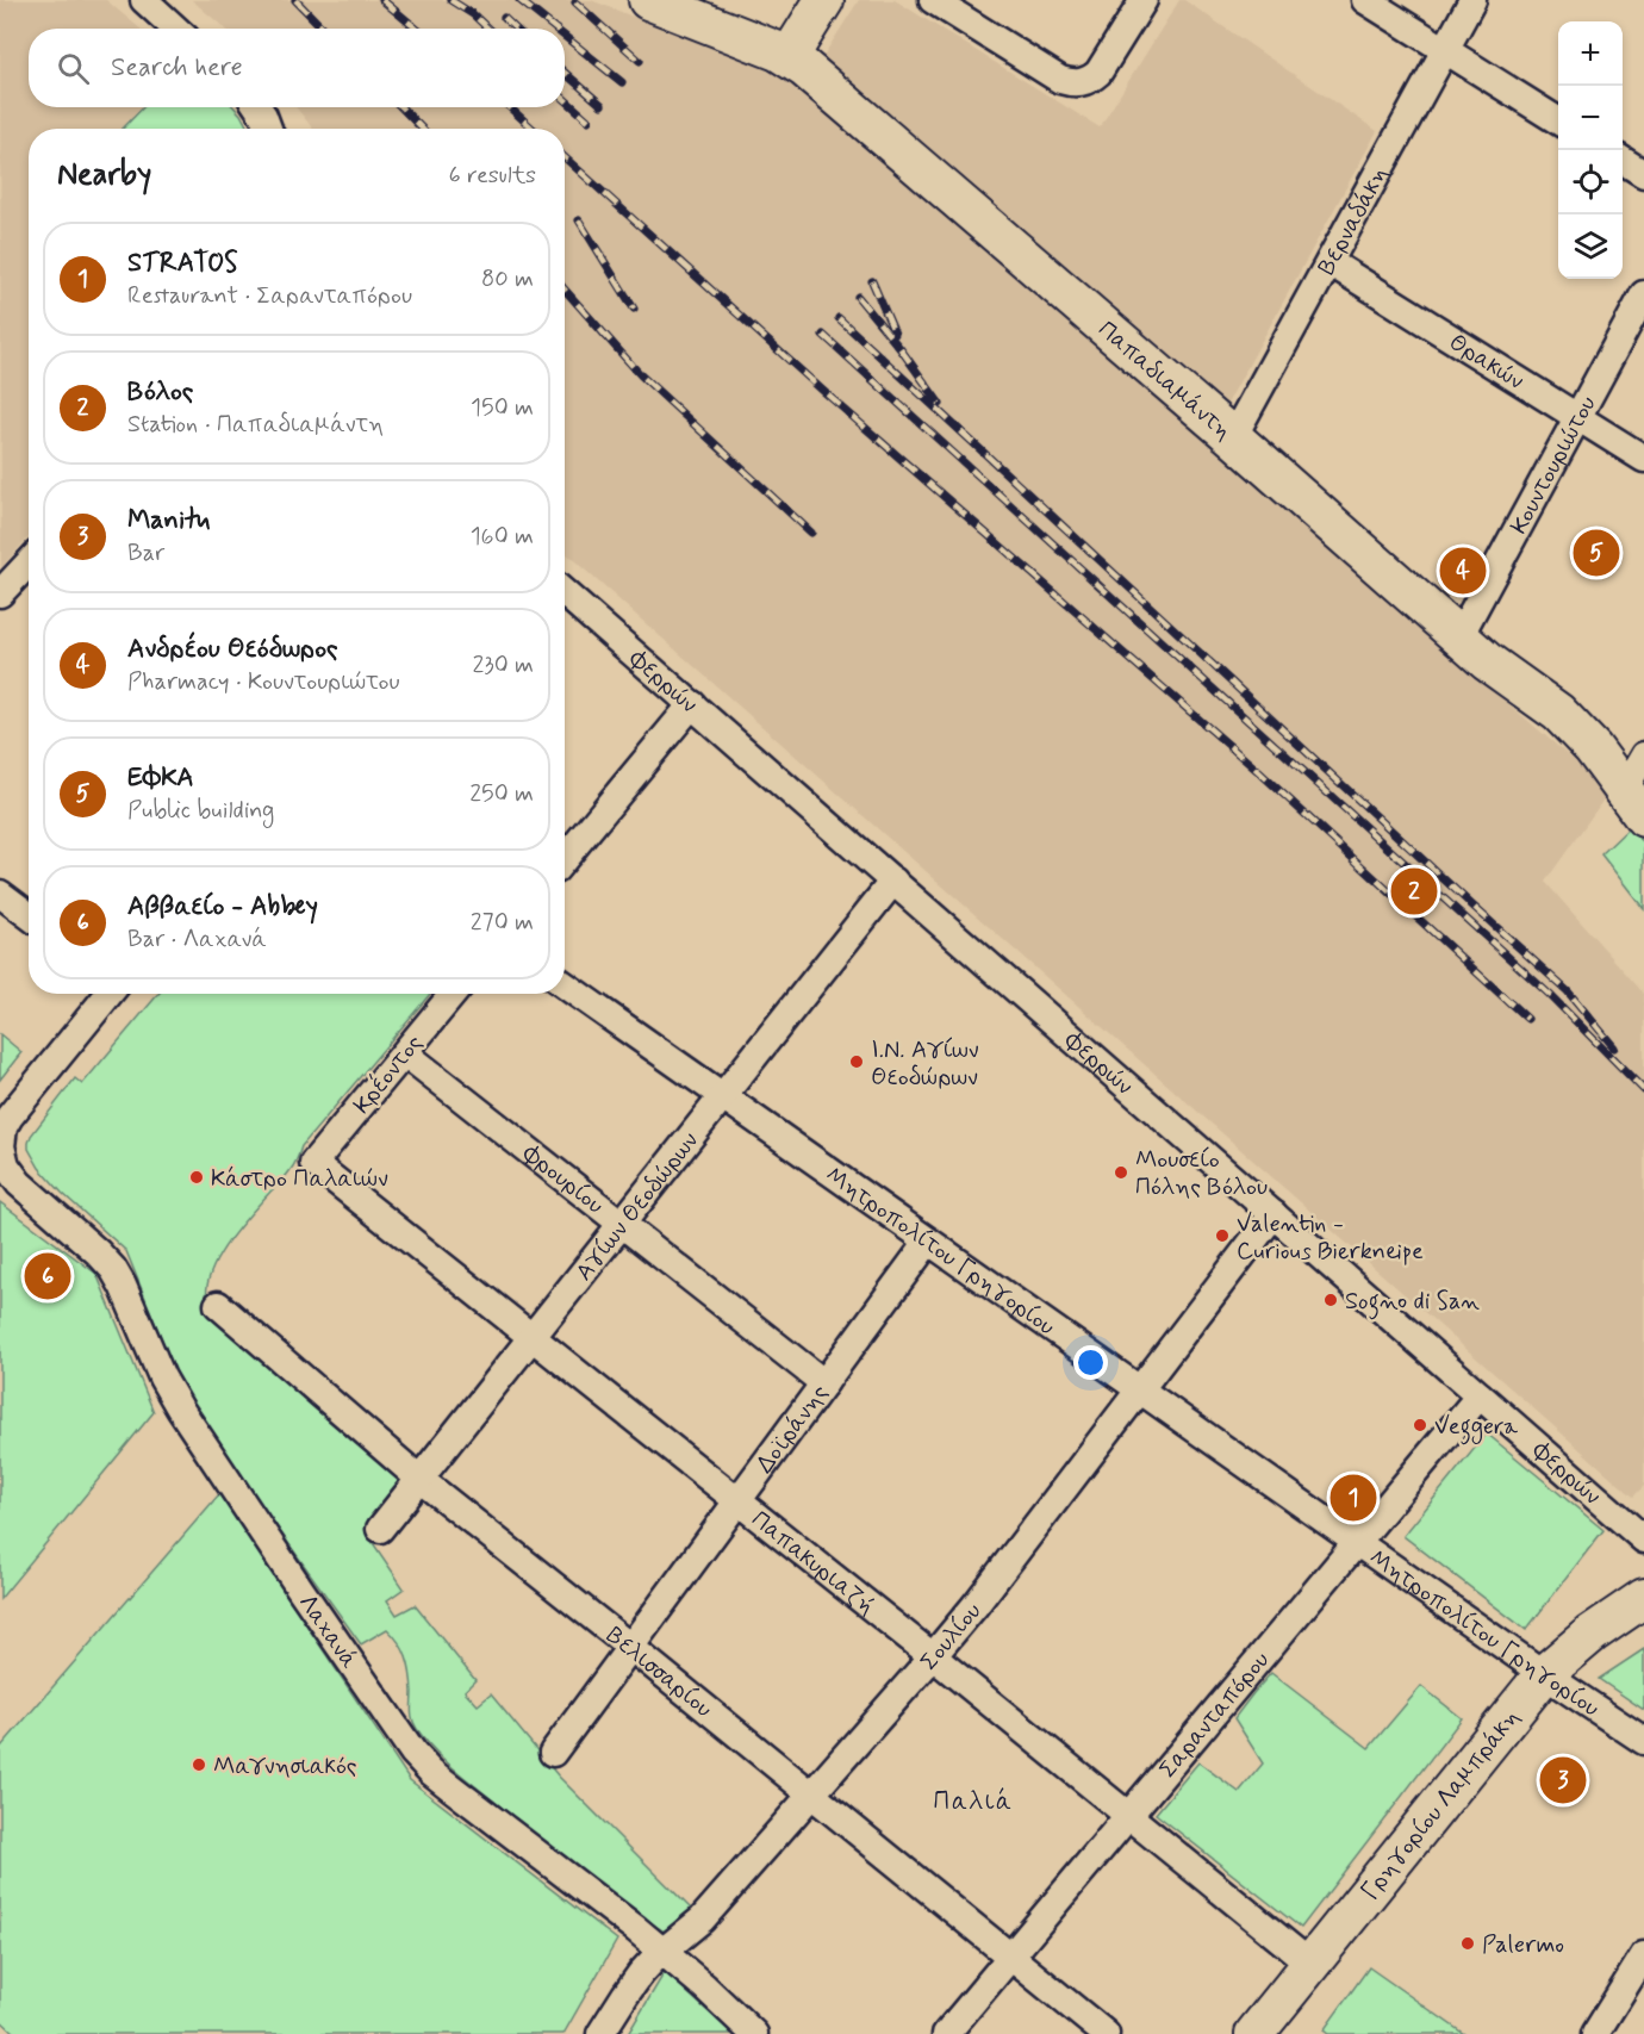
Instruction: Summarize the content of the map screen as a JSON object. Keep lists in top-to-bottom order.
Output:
{
  "streets": {
    "street": [
      "Βερναδάκη",
      "Θρακών",
      "Παπαδιαμάντη",
      "Κουντουριώτου",
      "Φερρών",
      "Κρέοντος",
      "Φρουρίου",
      "Αγίων Θεοδώρων",
      "Μητροπολίτου Γρηγορίου",
      "Δοϊράνης",
      "Παπακυριαζή",
      "Λαχανά",
      "Σουλίου",
      "Βελισσαρίου",
      "Σαρανταπόρου",
      "Γρηγορίου Λαμπράκη"
    ]
  },
  "crossings": [
    ["Βερναδάκη", "Θρακών"],
    ["Βερναδάκη", "Παπαδιαμάντη"],
    ["Θρακών", "Κουντουριώτου"],
    ["Παπαδιαμάντη", "Κουντουριώτου"],
    ["Φερρών", "Αγίων Θεοδώρων"],
    ["Φερρών", "Σουλίου"],
    ["Φερρών", "Σαρανταπόρου"],
    ["Κρέοντος", "Φρουρίου"],
    ["Κρέοντος", "Παπακυριαζή"],
    ["Φρουρίου", "Αγίων Θεοδώρων"],
    ["Φρουρίου", "Δοϊράνης"],
    ["Αγίων Θεοδώρων", "Μητροπολίτου Γρηγορίου"],
    ["Αγίων Θεοδώρων", "Παπακυριαζή"],
    ["Αγίων Θεοδώρων", "Βελισσαρίου"],
    ["Μητροπολίτου Γρηγορίου", "Δοϊράνης"],
    ["Μητροπολίτου Γρηγορίου", "Σουλίου"],
    ["Μητροπολίτου Γρηγορίου", "Σαρανταπόρου"],
    ["Μητροπολίτου Γρηγορίου", "Γρηγορίου Λαμπράκη"],
    ["Δοϊράνης", "Παπακυριαζή"],
    ["Δοϊράνης", "Βελισσαρίου"],
    ["Παπακυριαζή", "Σουλίου"],
    ["Παπακυριαζή", "Σαρανταπόρου"],
    ["Παπακυριαζή", "Γρηγορίου Λαμπράκη"],
    ["Λαχανά", "Σουλίου"],
    ["Σουλίου", "Βελισσαρίου"],
    ["Βελισσαρίου", "Σαρανταπόρου"]
  ],
  "districts": ["Παλιά"],
  "places": [
    "Ι.Ν. Αγίων Θεοδώρων",
    "Μουσείο Πόλης Βόλου",
    "Κάστρο Παλαιών",
    "Valentin - Curious Bierkneipe",
    "Sogno di San",
    "Veggera",
    "Μαγνησιακός",
    "Palermo"
  ],
  "page": {
    "map_buttons": ["+", "−"],
    "search": "Search here",
    "heading": ["Nearby", "6 results"],
    "list": [
      {
        "mark": "1",
        "name": "STRATOS",
        "note": "Restaurant · Σαρανταπόρου",
        "value": "80 m"
      },
      {
        "mark": "2",
        "name": "Βόλος",
        "note": "Station · Παπαδιαμάντη",
        "value": "150 m"
      },
      {
        "mark": "3",
        "name": "Manitu",
        "note": "Bar",
        "value": "160 m"
      },
      {
        "mark": "4",
        "name": "Ανδρέου Θεόδωρος",
        "note": "Pharmacy · Κουντουριώτου",
        "value": "230 m"
      },
      {
        "mark": "5",
        "name": "ΕΦΚΑ",
        "note": "Public building",
        "value": "250 m"
      },
      {
        "mark": "6",
        "name": "Αββαείο - Abbey",
        "note": "Bar · Λαχανά",
        "value": "270 m"
      }
    ],
    "pins": [
      "5",
      "4",
      "2",
      "6",
      "1",
      "3"
    ]
  }
}
